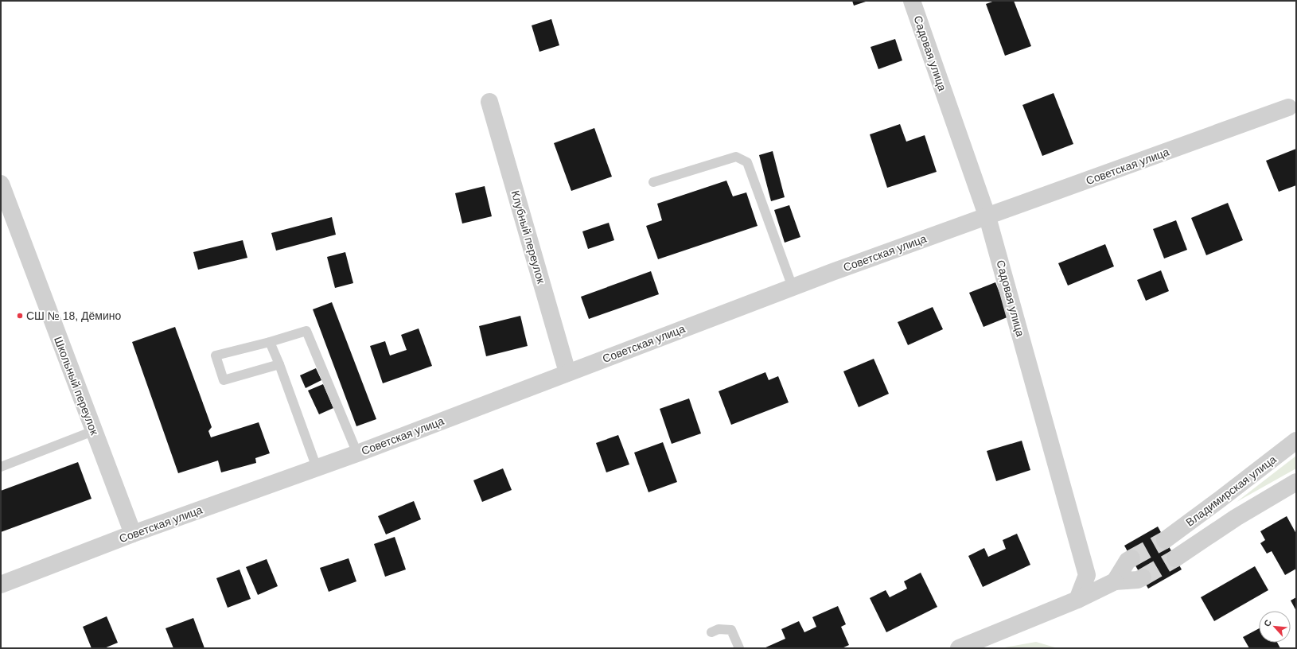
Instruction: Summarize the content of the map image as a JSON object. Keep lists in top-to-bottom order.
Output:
{
  "streets": {
    "street": [
      "Садовая улица",
      "Советская улица",
      "Клубный переулок",
      "Школьный переулок",
      "Владимирская улица"
    ]
  },
  "crossings": [
    ["Садовая улица", "Советская улица"],
    ["Советская улица", "Клубный переулок"],
    ["Советская улица", "Школьный переулок"]
  ],
  "places": ["СШ № 18, Дёмино"],
  "north": "top left"
}
